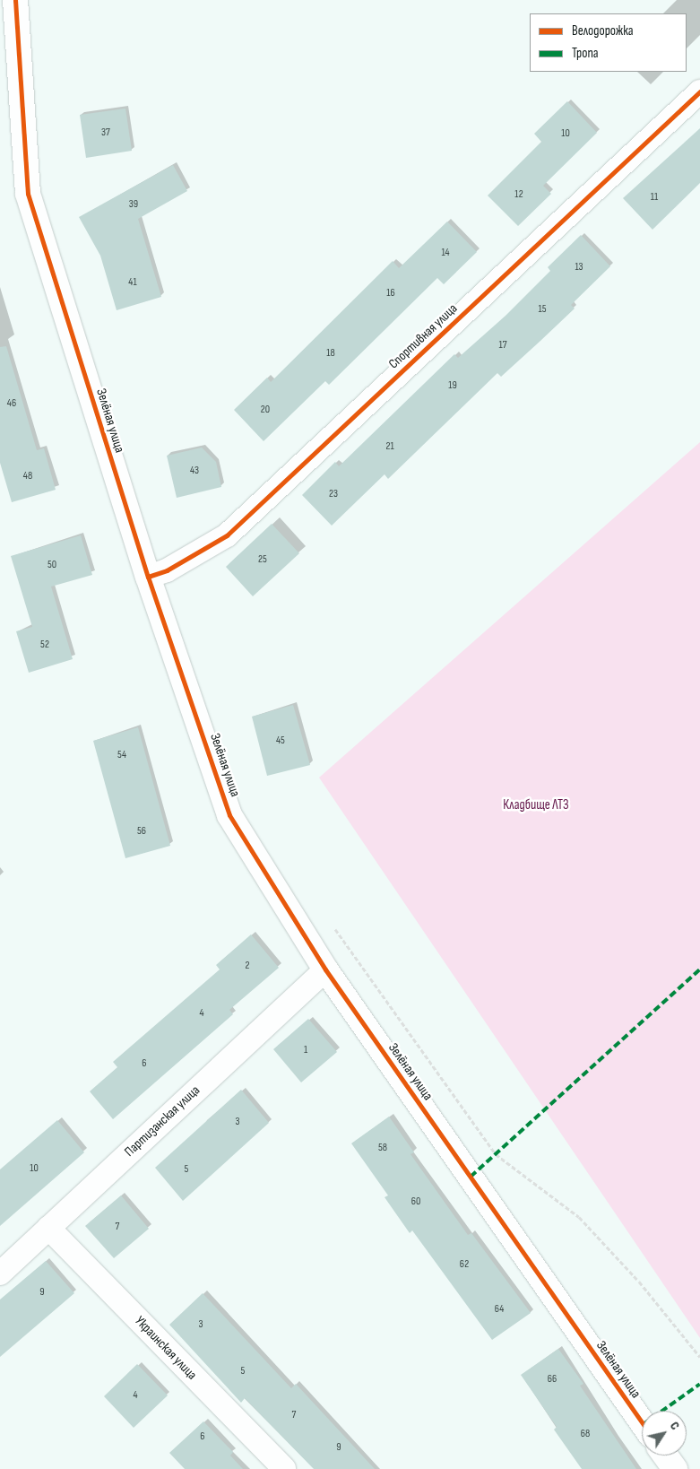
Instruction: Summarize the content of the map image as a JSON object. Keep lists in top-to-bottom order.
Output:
{
  "streets": {
    "street": [
      "Спортивная улица",
      "Зелёная улица",
      "Партизанская улица",
      "Украинская улица"
    ]
  },
  "crossings": [
    ["Спортивная улица", "Зелёная улица"],
    ["Зелёная улица", "Партизанская улица"],
    ["Партизанская улица", "Украинская улица"]
  ],
  "parks": ["Кладбище ЛТЗ"],
  "house_numbers": [
    "37",
    "10",
    "12",
    "11",
    "39",
    "14",
    "13",
    "41",
    "16",
    "15",
    "17",
    "18",
    "19",
    "46",
    "20",
    "21",
    "43",
    "48",
    "23",
    "25",
    "50",
    "52",
    "45",
    "54",
    "56",
    "2",
    "4",
    "1",
    "6",
    "3",
    "58",
    "10",
    "5",
    "60",
    "7",
    "62",
    "9",
    "64",
    "3",
    "5",
    "66",
    "4",
    "7",
    "68",
    "6",
    "9"
  ],
  "legend": ["Велодорожка", "Тропа"],
  "north": "top right"
}
